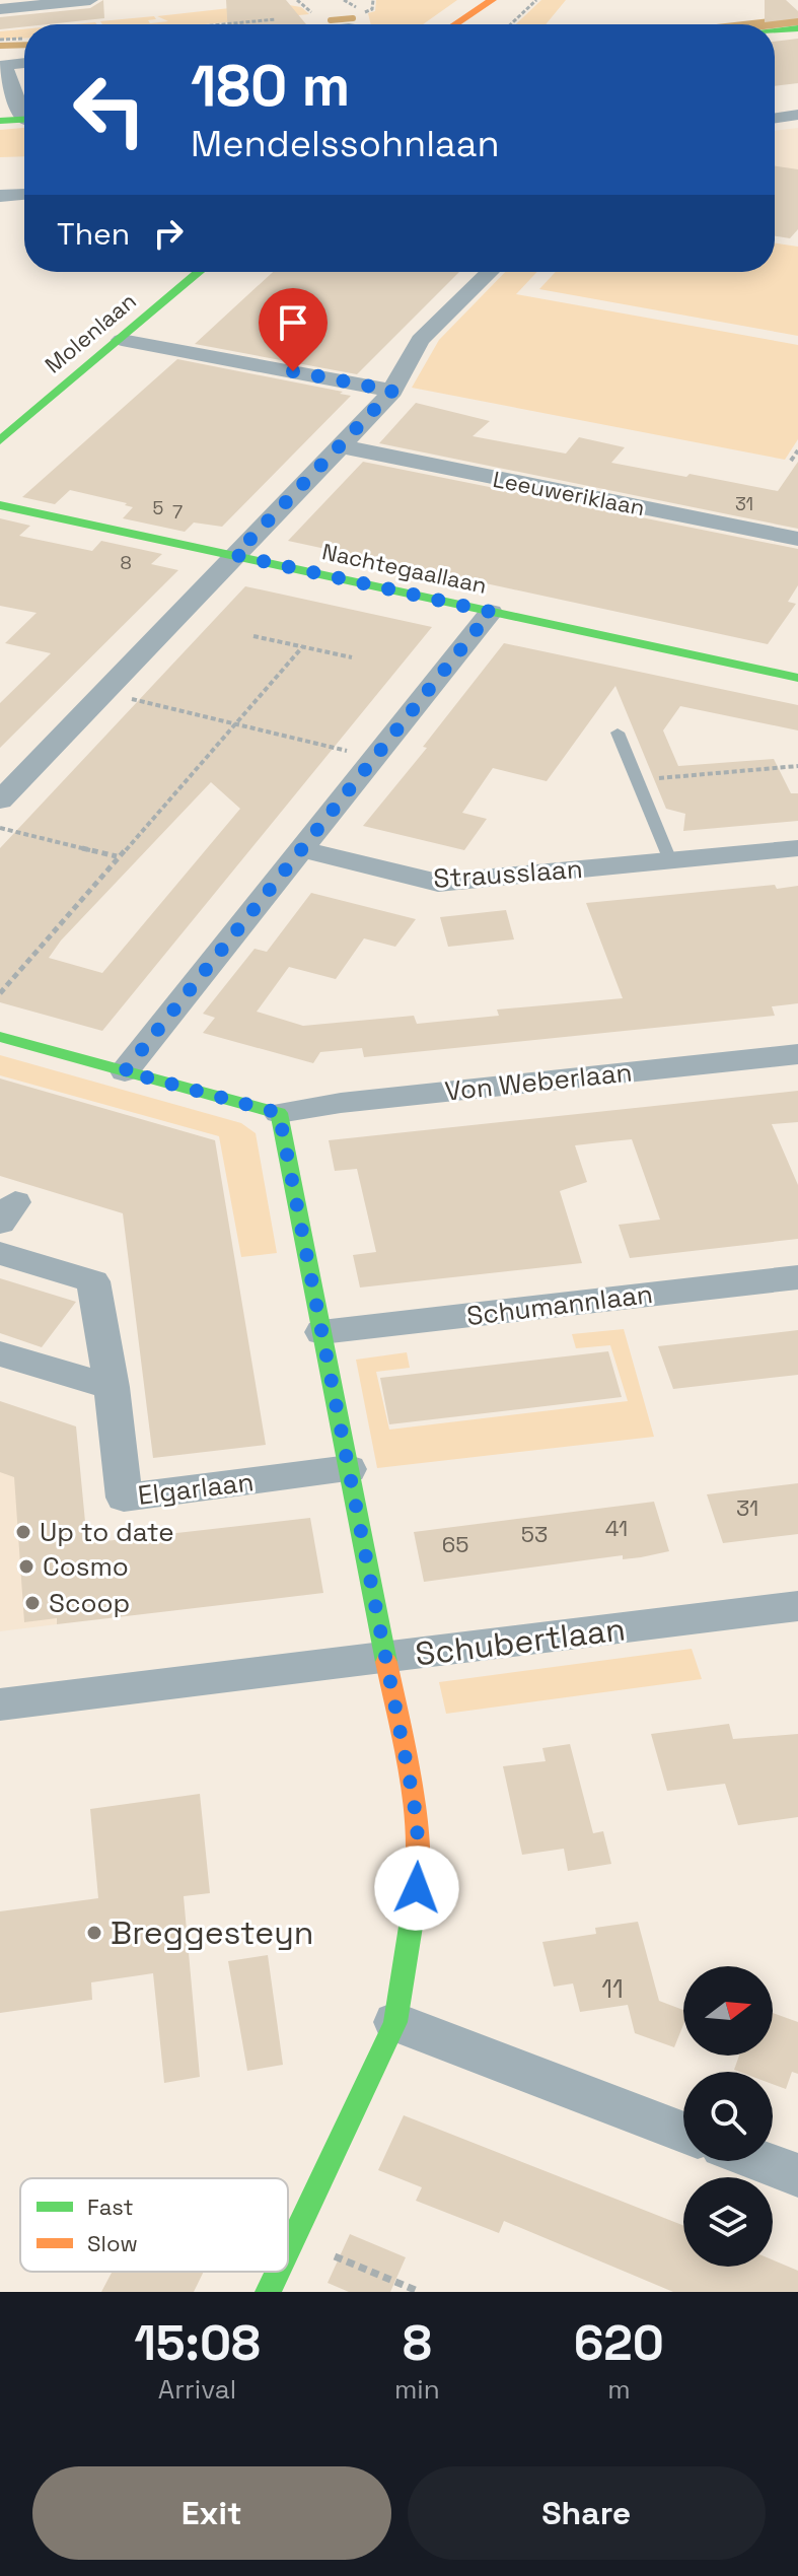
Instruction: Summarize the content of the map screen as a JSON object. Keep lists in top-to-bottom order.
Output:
{
  "streets": {
    "street": [
      "Molenlaan",
      "Leeuweriklaan",
      "Nachtegaallaan",
      "Strausslaan",
      "Von Weberlaan",
      "Schumannlaan",
      "Elgarlaan",
      "Schubertlaan"
    ]
  },
  "places": [
    "Up to date",
    "Cosmo",
    "Scoop",
    "Breggesteyn"
  ],
  "house_numbers": [
    "31",
    "5",
    "7",
    "8",
    "31",
    "41",
    "53",
    "65",
    "11"
  ],
  "legend": ["Fast", "Slow"],
  "north": "right",
  "page": {
    "turn": ["180 m", "Mendelssohnlaan"],
    "then": "Then",
    "eta": [
      "15:08",
      "Arrival",
      "8",
      "min",
      "620",
      "m"
    ],
    "buttons": ["Exit", "Share"]
  }
}
